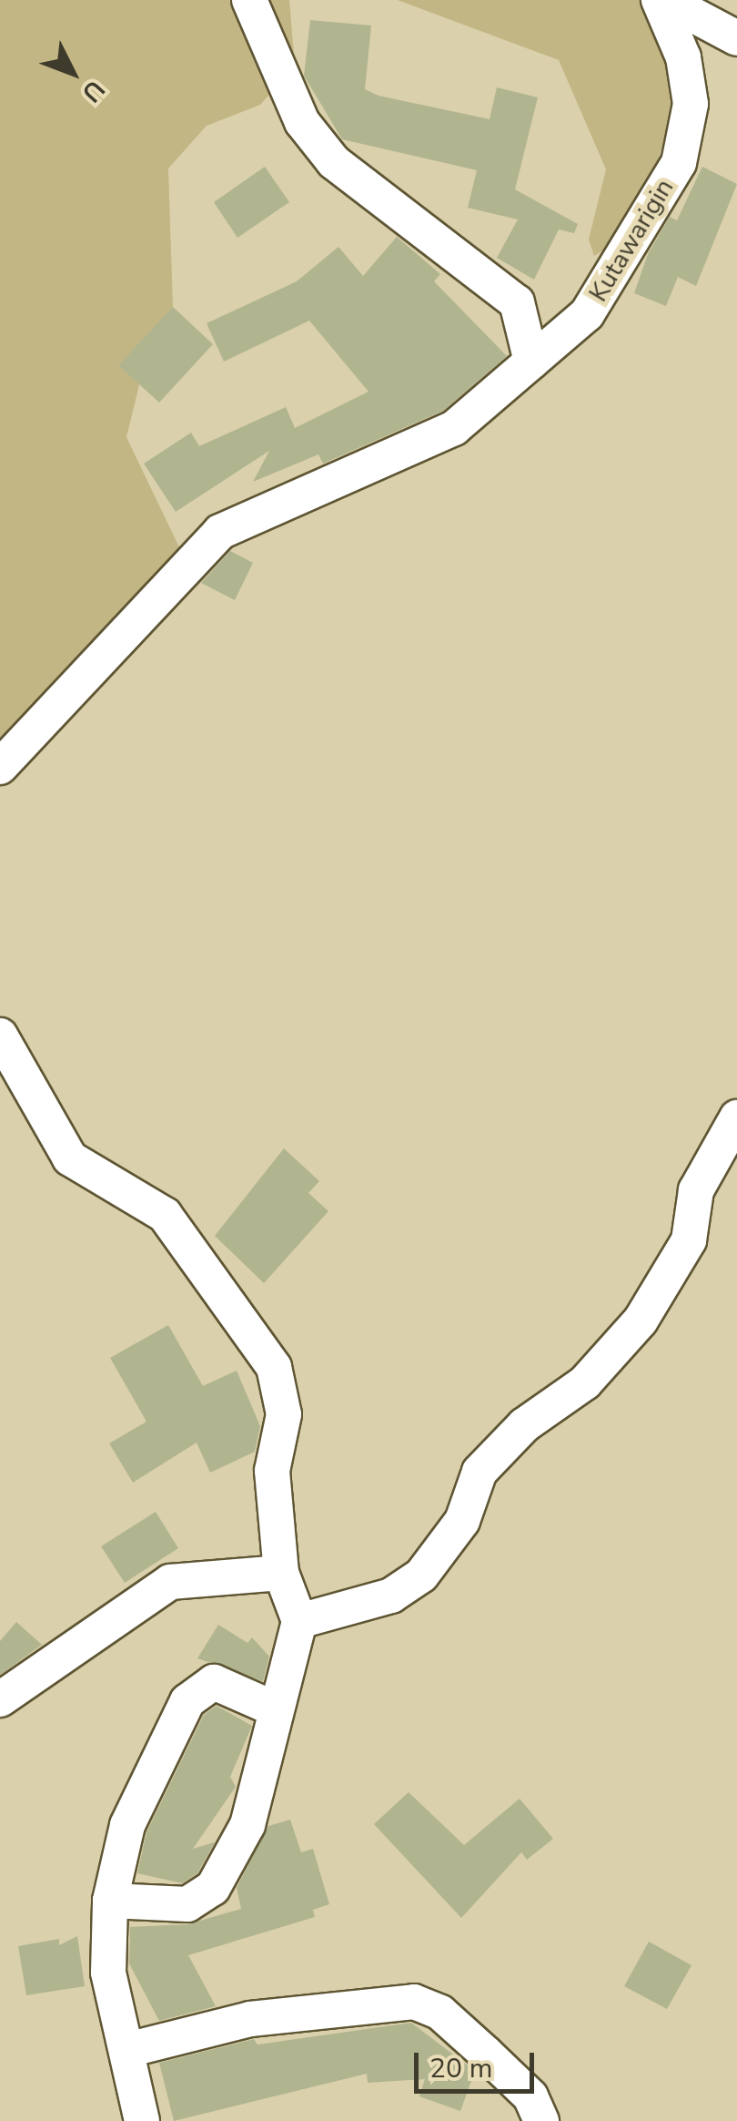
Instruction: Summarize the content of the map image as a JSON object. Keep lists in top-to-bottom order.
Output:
{
  "streets": {
    "street": ["Kutawarigin"]
  },
  "scale_bar": "20 m",
  "north": "bottom right"
}
